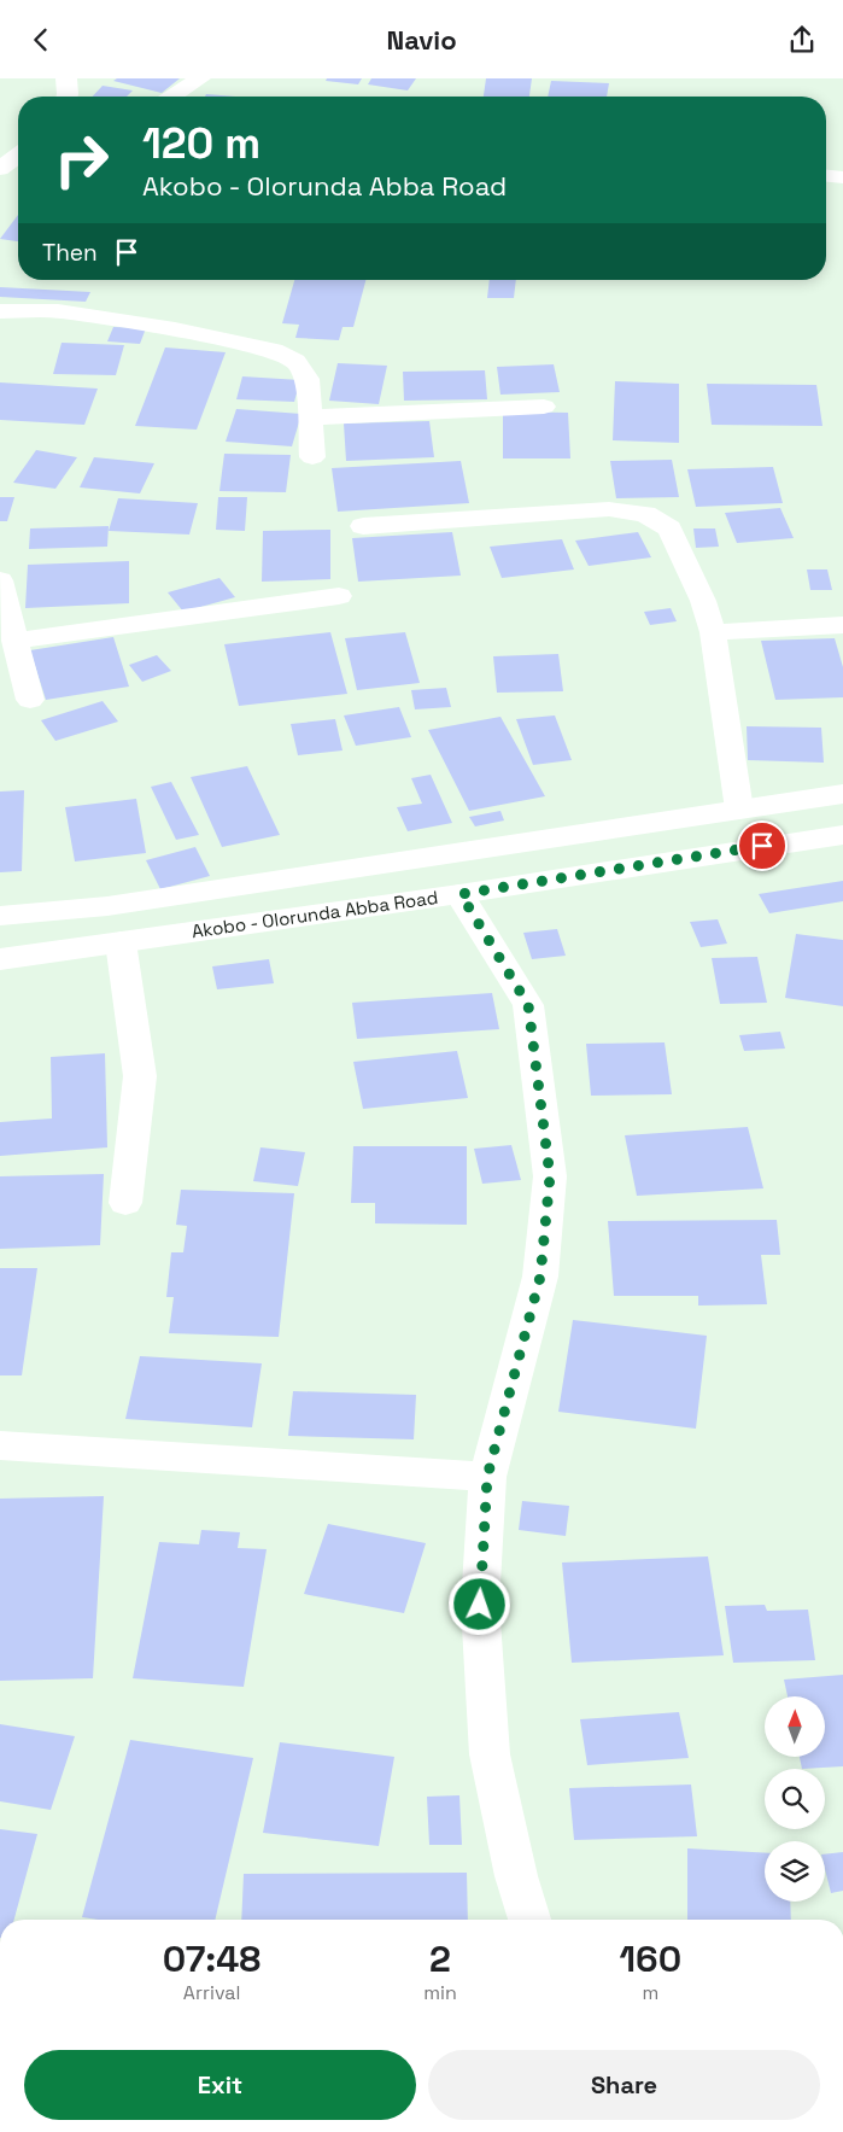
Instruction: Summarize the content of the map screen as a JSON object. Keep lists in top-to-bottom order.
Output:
{
  "streets": {
    "street": ["Akobo - Olorunda Abba Road"]
  },
  "north": "top",
  "page": {
    "header": "Navio",
    "turn": ["120 m", "Akobo - Olorunda Abba Road"],
    "then": "Then",
    "eta": [
      "07:48",
      "Arrival",
      "2",
      "min",
      "160",
      "m"
    ],
    "buttons": ["Exit", "Share"]
  }
}
